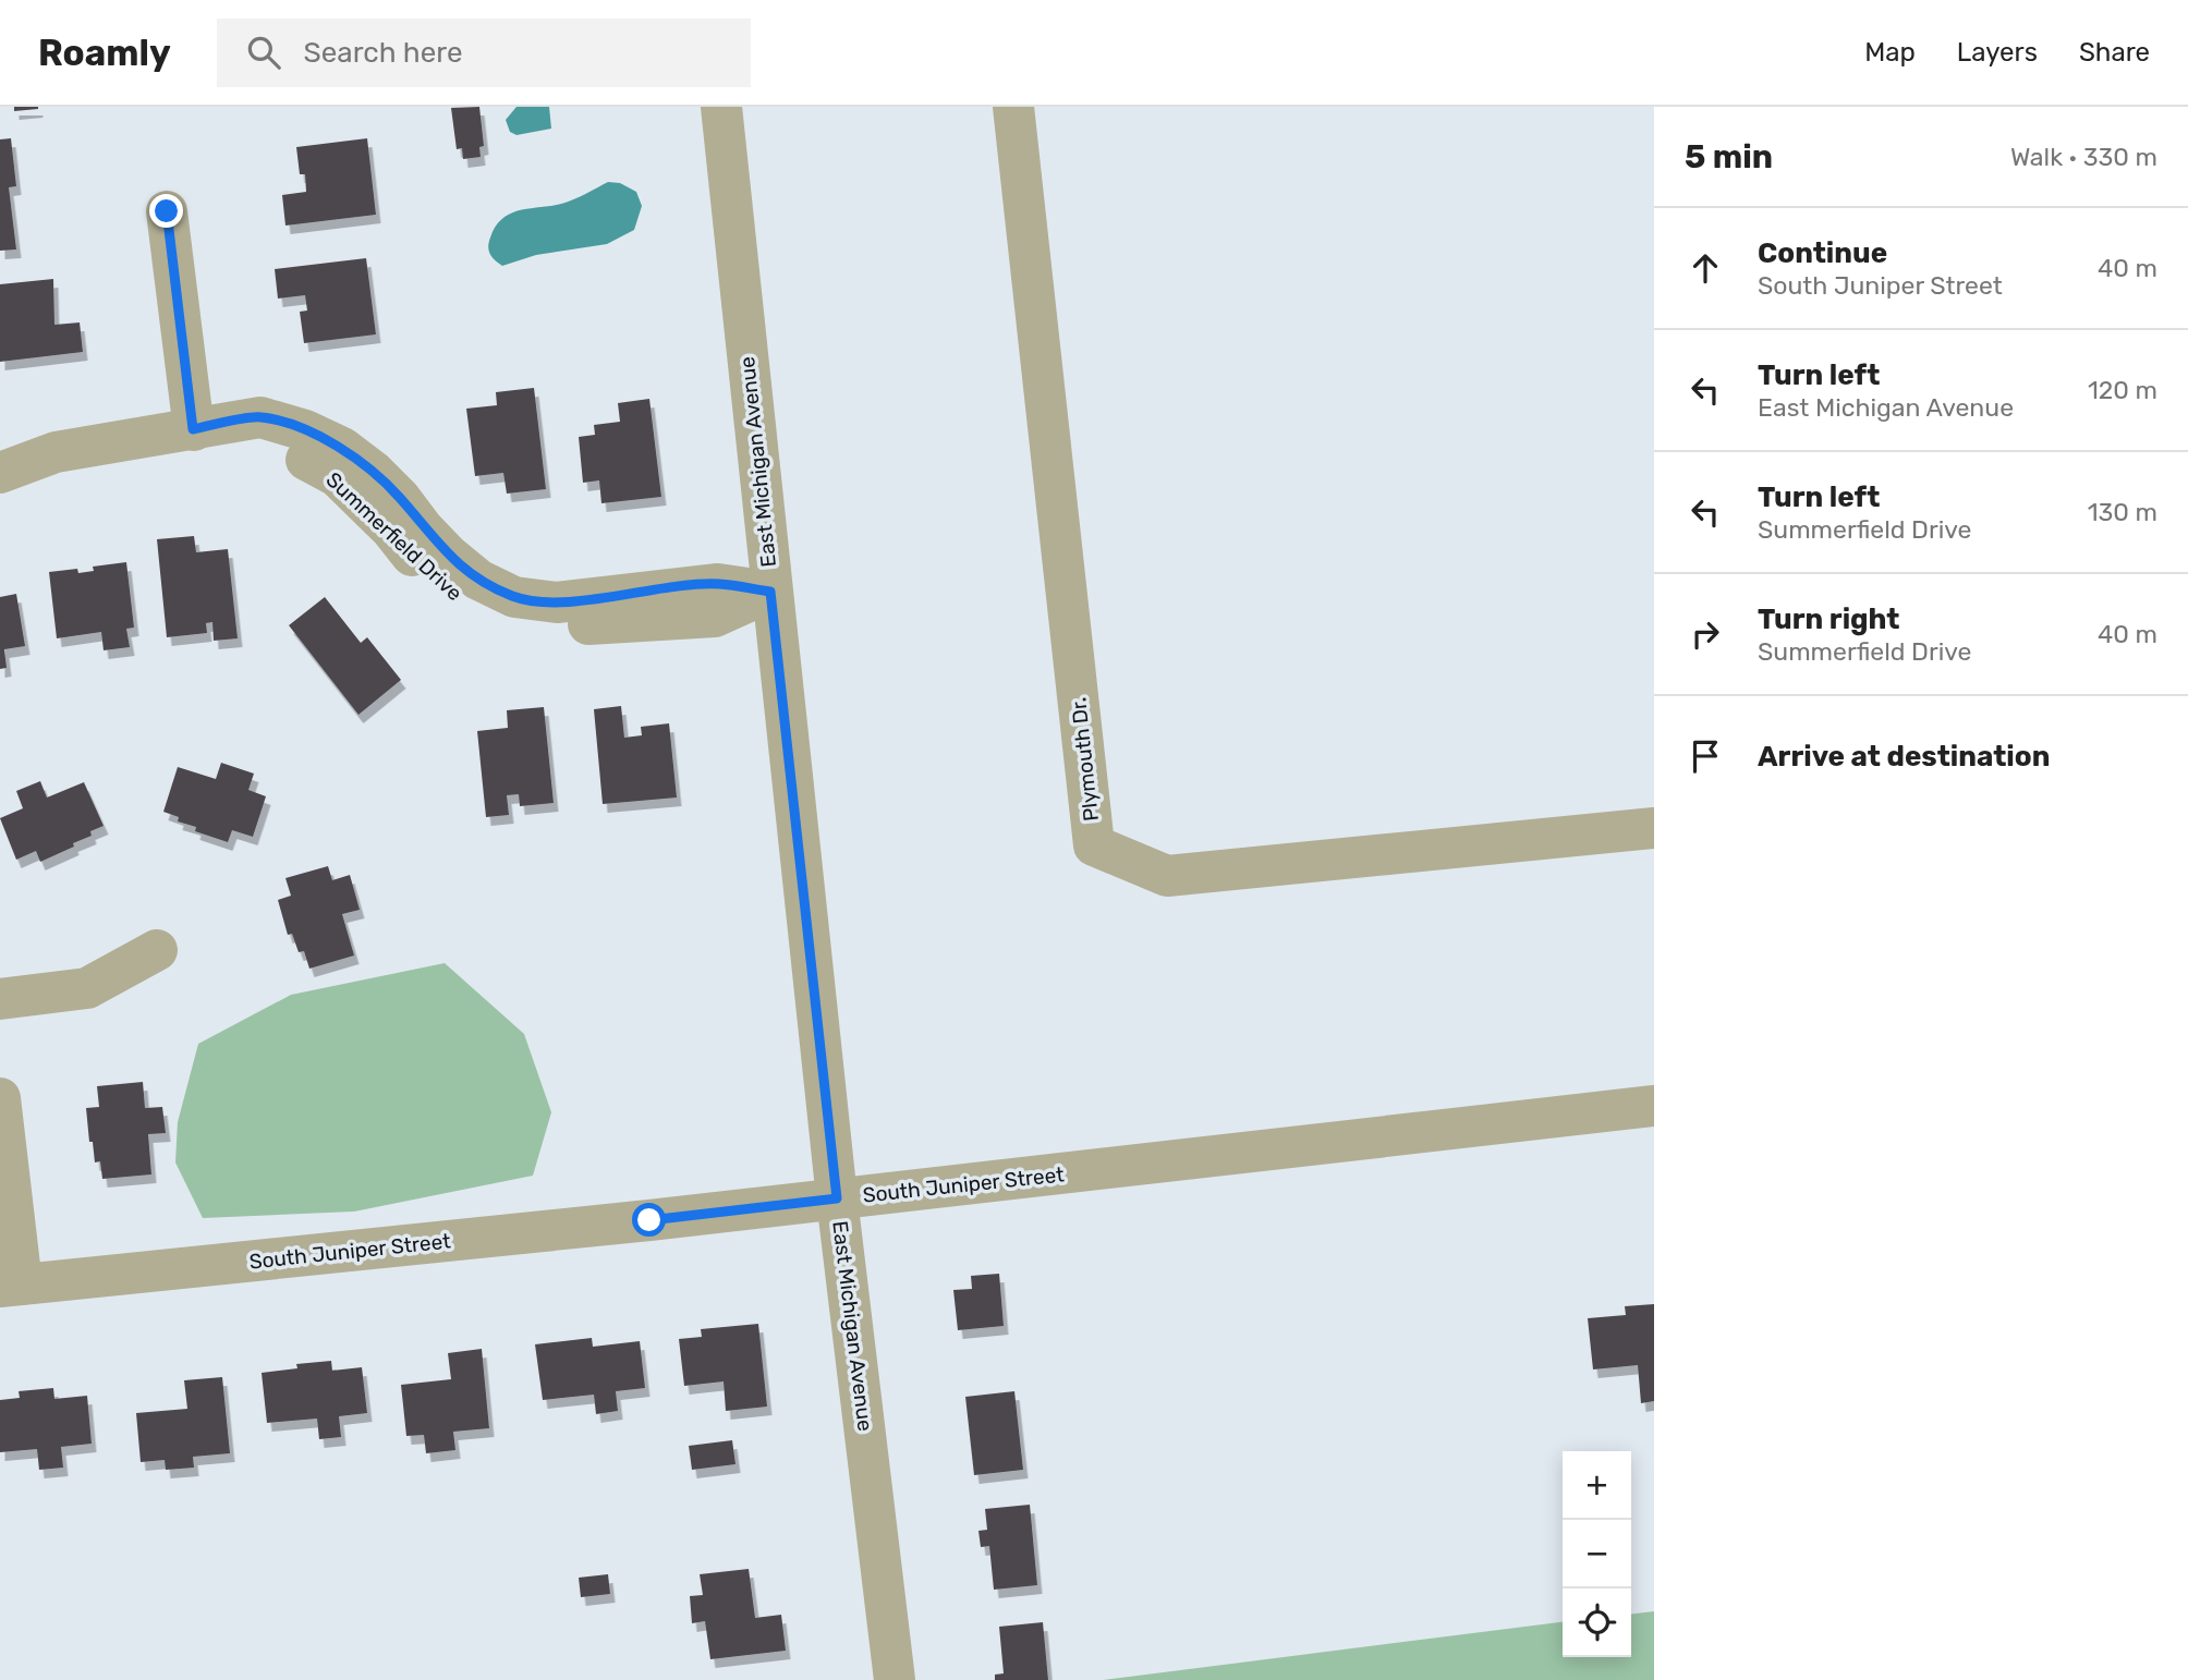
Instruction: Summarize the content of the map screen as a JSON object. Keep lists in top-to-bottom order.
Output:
{
  "streets": {
    "street": [
      "East Michigan Avenue",
      "Summerfield Drive",
      "Plymouth Dr.",
      "South Juniper Street"
    ]
  },
  "crossings": [
    ["East Michigan Avenue", "Summerfield Drive"],
    ["East Michigan Avenue", "South Juniper Street"]
  ],
  "page": {
    "header": "Roamly",
    "search": "Search here",
    "nav": ["Map", "Layers", "Share"],
    "heading": ["5 min", "Walk · 330 m"],
    "list": [
      ["Continue", "South Juniper Street", "40 m"],
      ["Turn left", "East Michigan Avenue", "120 m"],
      ["Turn left", "Summerfield Drive", "130 m"],
      ["Turn right", "Summerfield Drive", "40 m"],
      "Arrive at destination"
    ],
    "map_buttons": ["+", "−"]
  }
}
